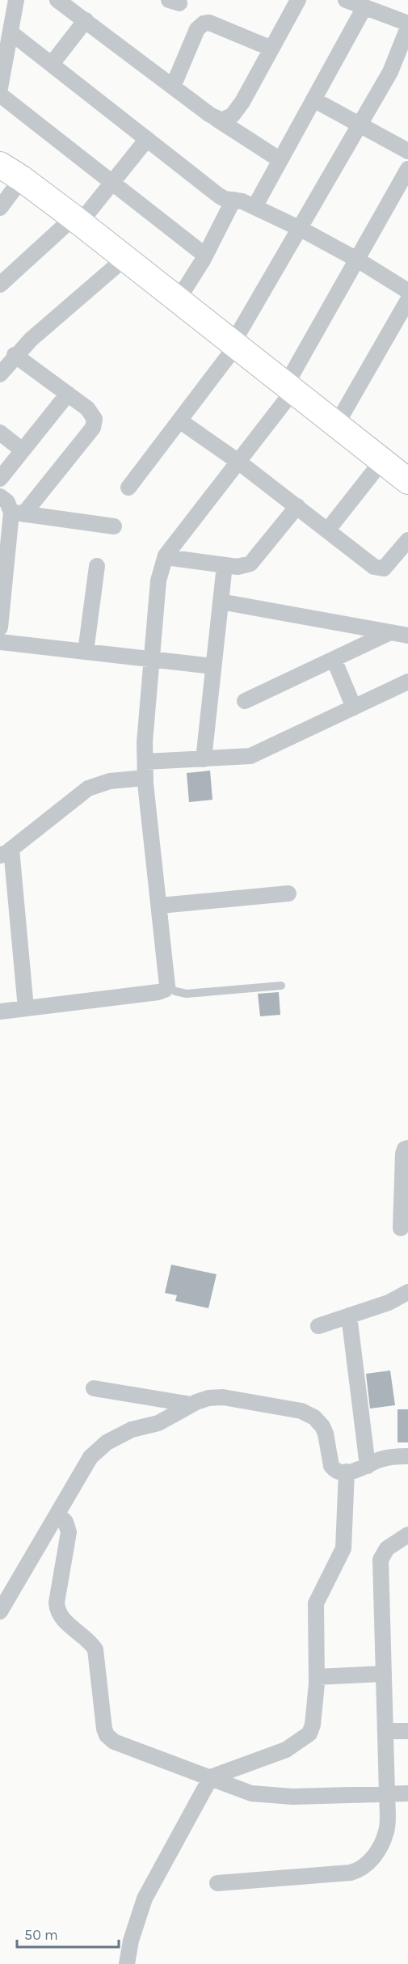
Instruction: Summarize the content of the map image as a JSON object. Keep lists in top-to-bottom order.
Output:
{
  "scale_bar": "50 m"
}
